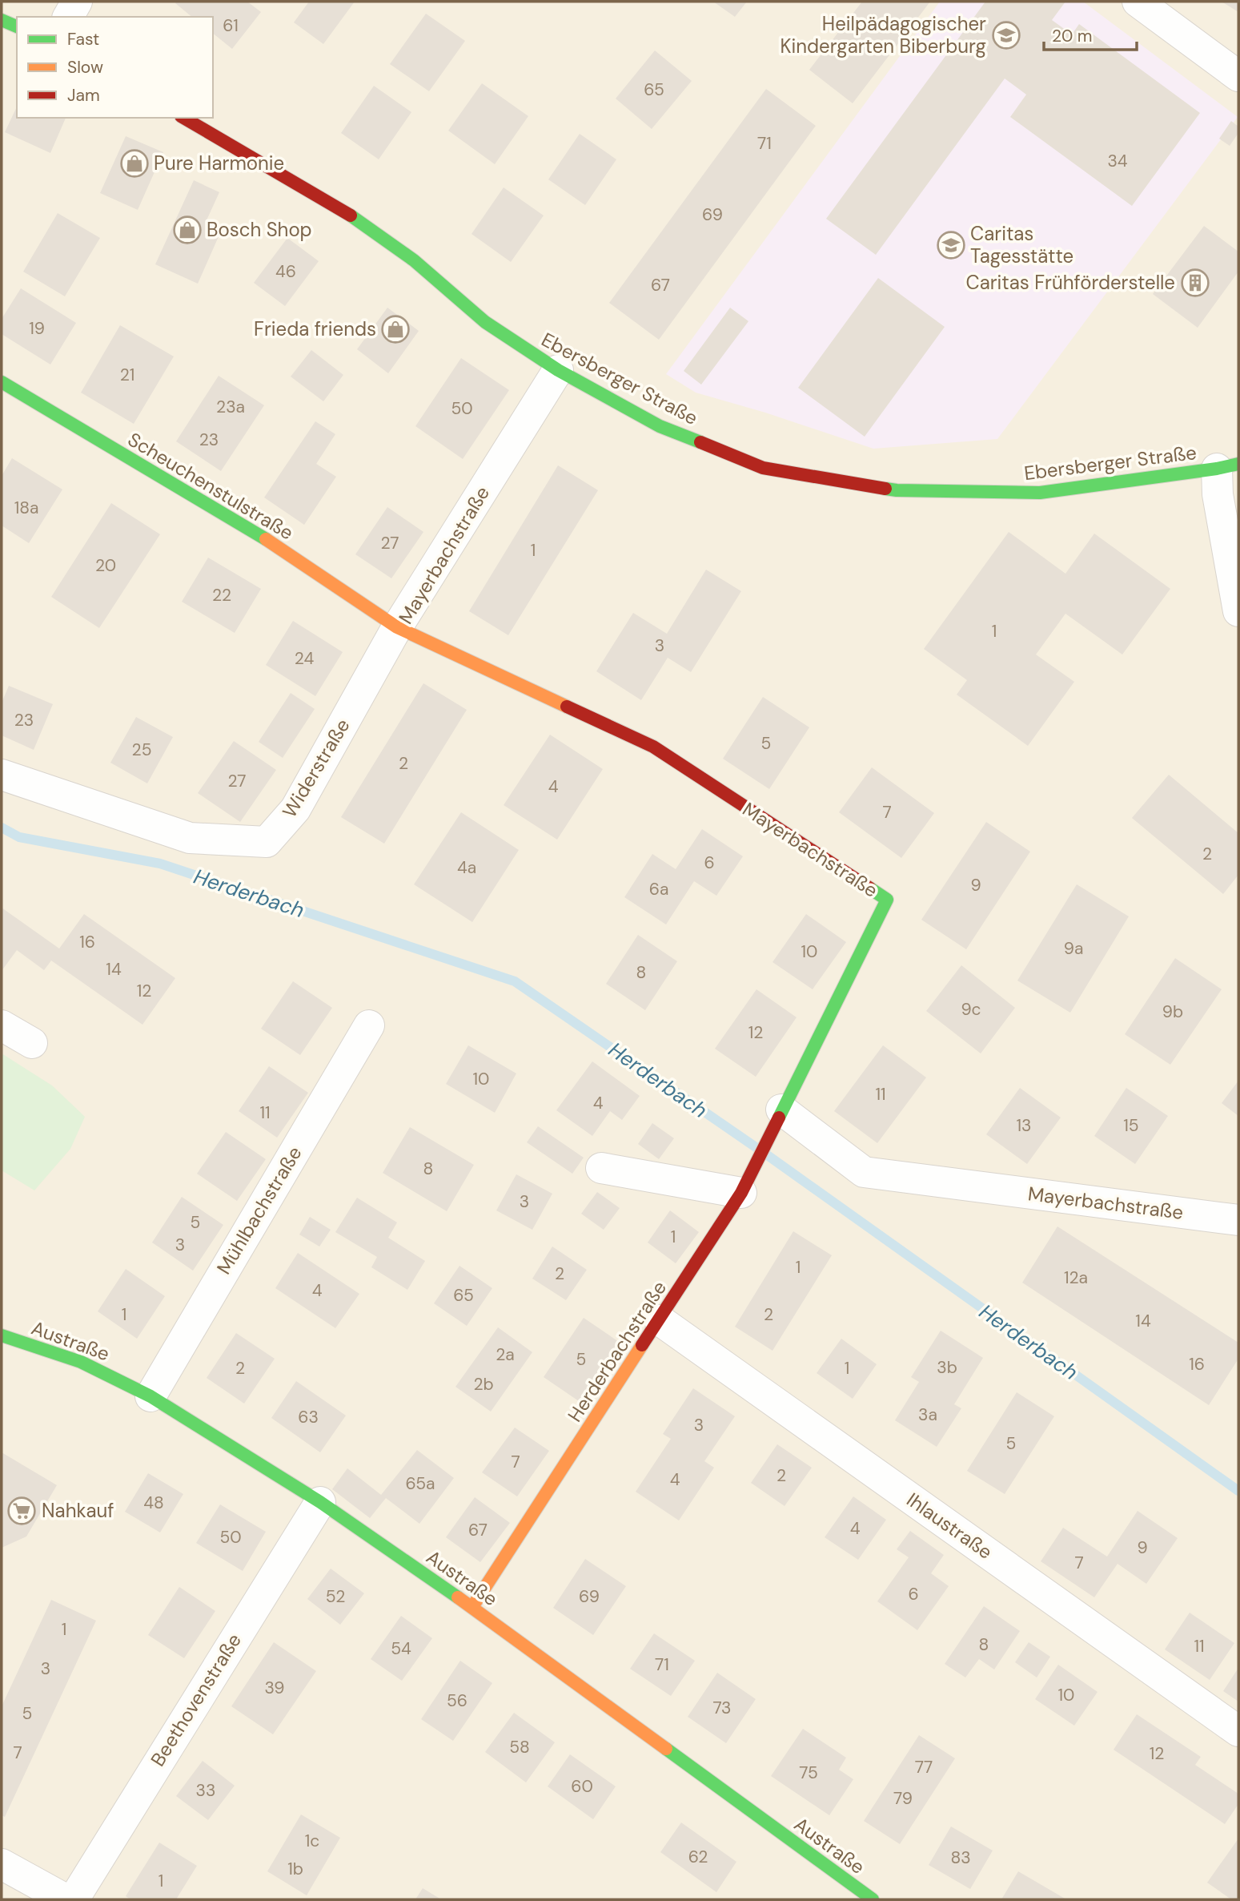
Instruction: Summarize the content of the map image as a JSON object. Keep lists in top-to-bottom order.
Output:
{
  "streets": {
    "street": [
      "Ebersberger Straße",
      "Scheuchenstulstraße",
      "Mayerbachstraße",
      "Widerstraße",
      "Mühlbachstraße",
      "Austraße",
      "Herderbachstraße",
      "Ihlaustraße",
      "Beethovenstraße"
    ]
  },
  "crossings": [
    ["Ebersberger Straße", "Mayerbachstraße"],
    ["Scheuchenstulstraße", "Mayerbachstraße"],
    ["Scheuchenstulstraße", "Widerstraße"],
    ["Mayerbachstraße", "Widerstraße"],
    ["Mayerbachstraße", "Herderbachstraße"],
    ["Mühlbachstraße", "Austraße"],
    ["Austraße", "Herderbachstraße"],
    ["Austraße", "Beethovenstraße"],
    ["Herderbachstraße", "Ihlaustraße"]
  ],
  "water": ["Herderbach"],
  "places": {
    "school or university": ["Heilpädagogischer Kindergarten Biberburg", "Caritas Tagesstätte"],
    "shop": ["Pure Harmonie", "Bosch Shop", "Frieda friends"],
    "building": ["Caritas Frühförderstelle"],
    "supermarket": ["Nahkauf"]
  },
  "house_numbers": [
    "61",
    "65",
    "71",
    "34",
    "69",
    "46",
    "67",
    "19",
    "21",
    "23a",
    "50",
    "23",
    "18a",
    "27",
    "1",
    "20",
    "22",
    "1",
    "3",
    "24",
    "23",
    "5",
    "25",
    "2",
    "27",
    "4",
    "7",
    "2",
    "6",
    "4a",
    "9",
    "6a",
    "16",
    "9a",
    "10",
    "14",
    "8",
    "12",
    "9c",
    "9b",
    "12",
    "10",
    "11",
    "4",
    "11",
    "13",
    "15",
    "8",
    "3",
    "5",
    "1",
    "3",
    "1",
    "2",
    "12a",
    "4",
    "65",
    "1",
    "2",
    "14",
    "2a",
    "5",
    "16",
    "3b",
    "2",
    "1",
    "2b",
    "3a",
    "63",
    "3",
    "5",
    "7",
    "2",
    "4",
    "65a",
    "48",
    "4",
    "67",
    "50",
    "9",
    "7",
    "6",
    "52",
    "69",
    "1",
    "8",
    "11",
    "54",
    "71",
    "3",
    "39",
    "10",
    "56",
    "73",
    "5",
    "58",
    "7",
    "12",
    "77",
    "75",
    "60",
    "33",
    "79",
    "1c",
    "62",
    "83",
    "1b",
    "1"
  ],
  "legend": ["Fast", "Slow", "Jam"],
  "scale_bar": "20 m"
}
